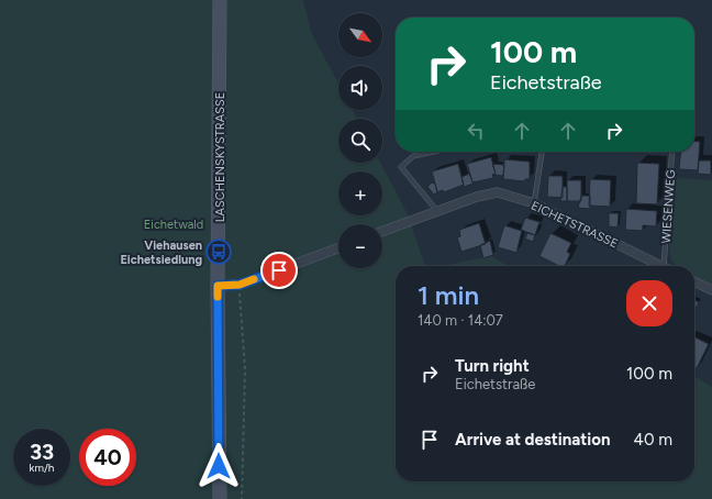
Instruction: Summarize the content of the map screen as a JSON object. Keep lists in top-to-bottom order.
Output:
{
  "streets": {
    "street": ["LASCHENSKYSTRASSE", "EICHETSTRASSE"],
    "lane": ["WIESENWEG"]
  },
  "parks": ["Eichetwald"],
  "places": {
    "bus stop": ["Viehausen Eichetsiedlung"]
  },
  "north": "bottom right",
  "page": {
    "map_buttons": ["+", "−"],
    "turn": ["100 m", "Eichetstraße"],
    "heading": ["1 min", "140 m · 14:07"],
    "list": [
      {
        "name": "Turn right",
        "note": "Eichetstraße",
        "value": "100 m"
      },
      {
        "name": "Arrive at destination",
        "value": "40 m"
      }
    ],
    "speed": "33 km/h",
    "limit": "40"
  }
}
